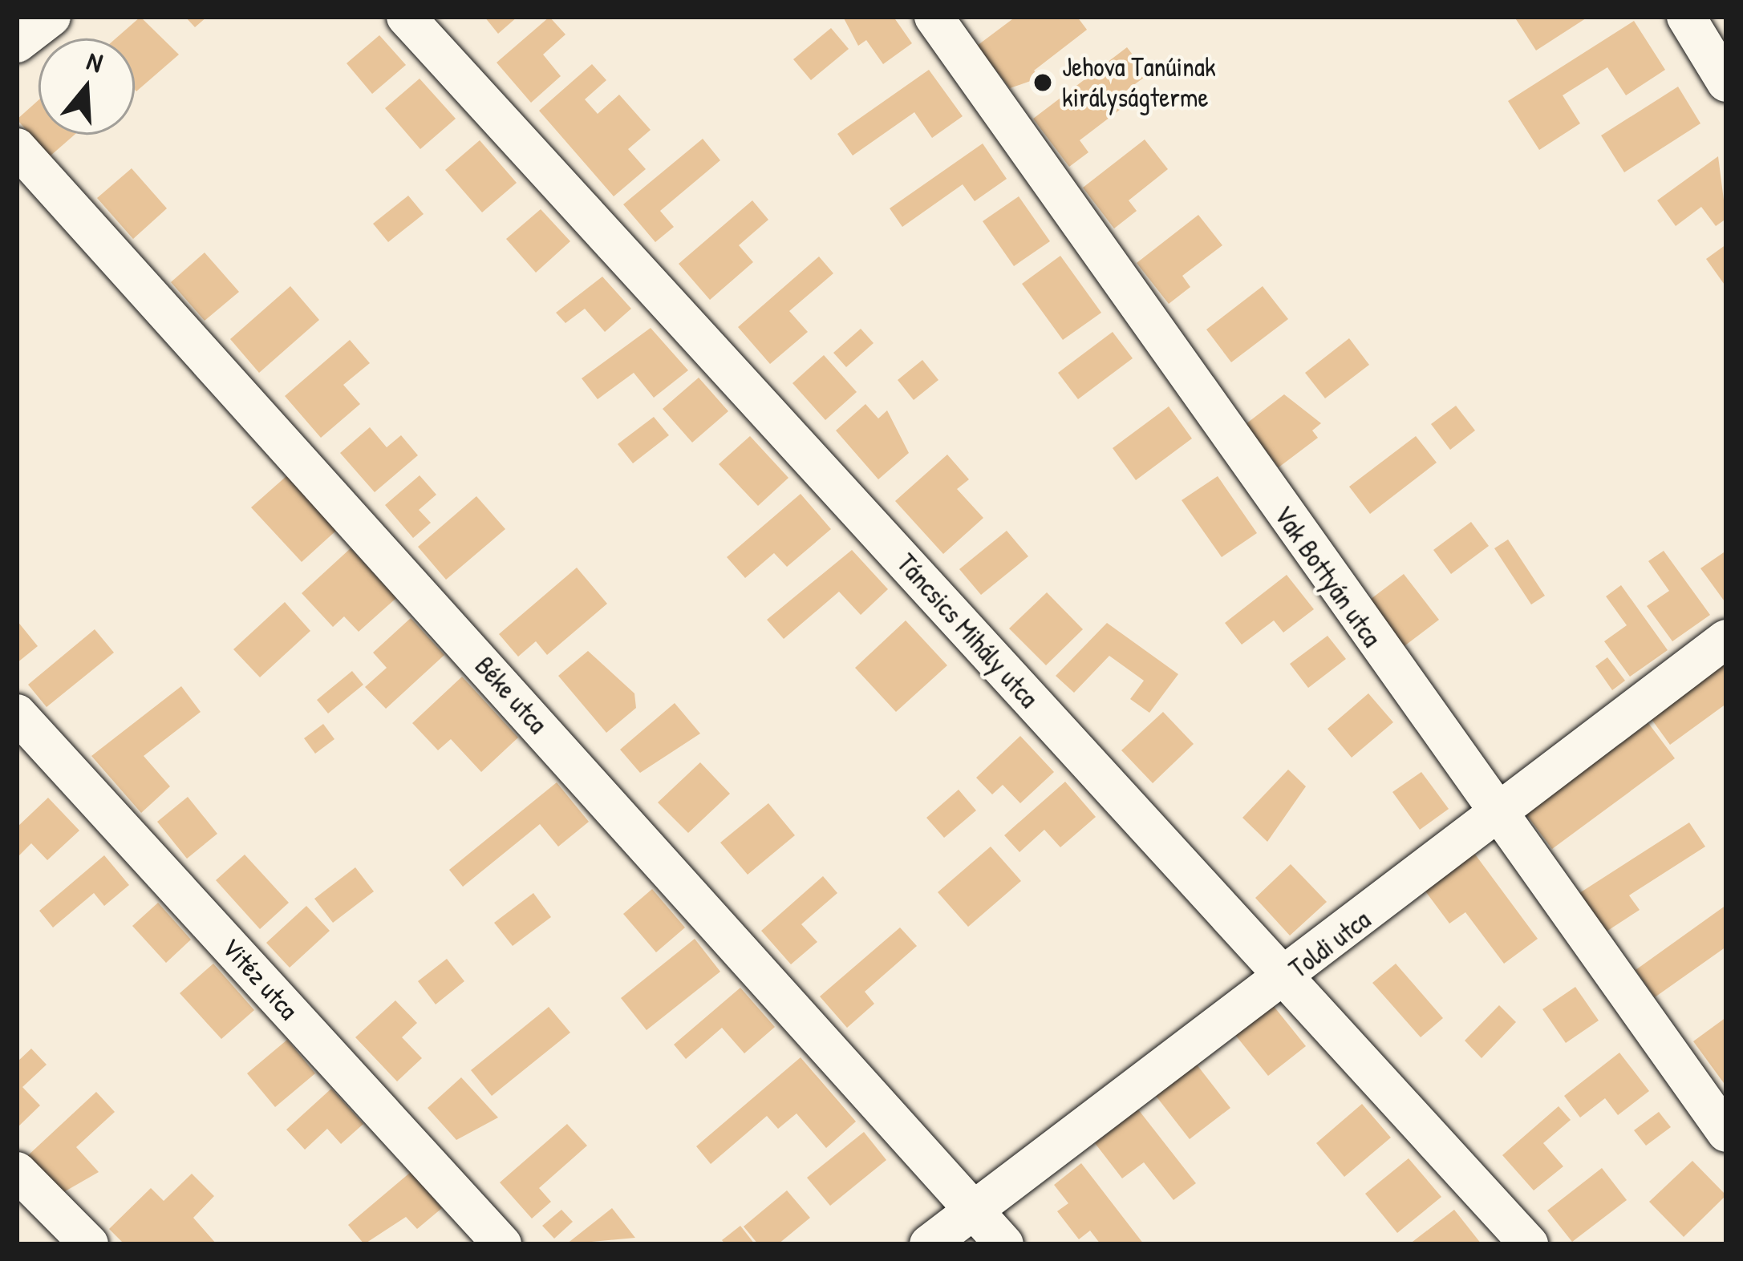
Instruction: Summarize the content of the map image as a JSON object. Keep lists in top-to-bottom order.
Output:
{
  "streets": {
    "street": [
      "Vak Bottyán utca",
      "Táncsics Mihály utca",
      "Béke utca",
      "Toldi utca",
      "Vitéz utca"
    ]
  },
  "crossings": [
    ["Vak Bottyán utca", "Toldi utca"],
    ["Táncsics Mihály utca", "Toldi utca"],
    ["Béke utca", "Toldi utca"]
  ],
  "places": ["Jehova Tanúinak királyságterme"],
  "north": "top"
}
